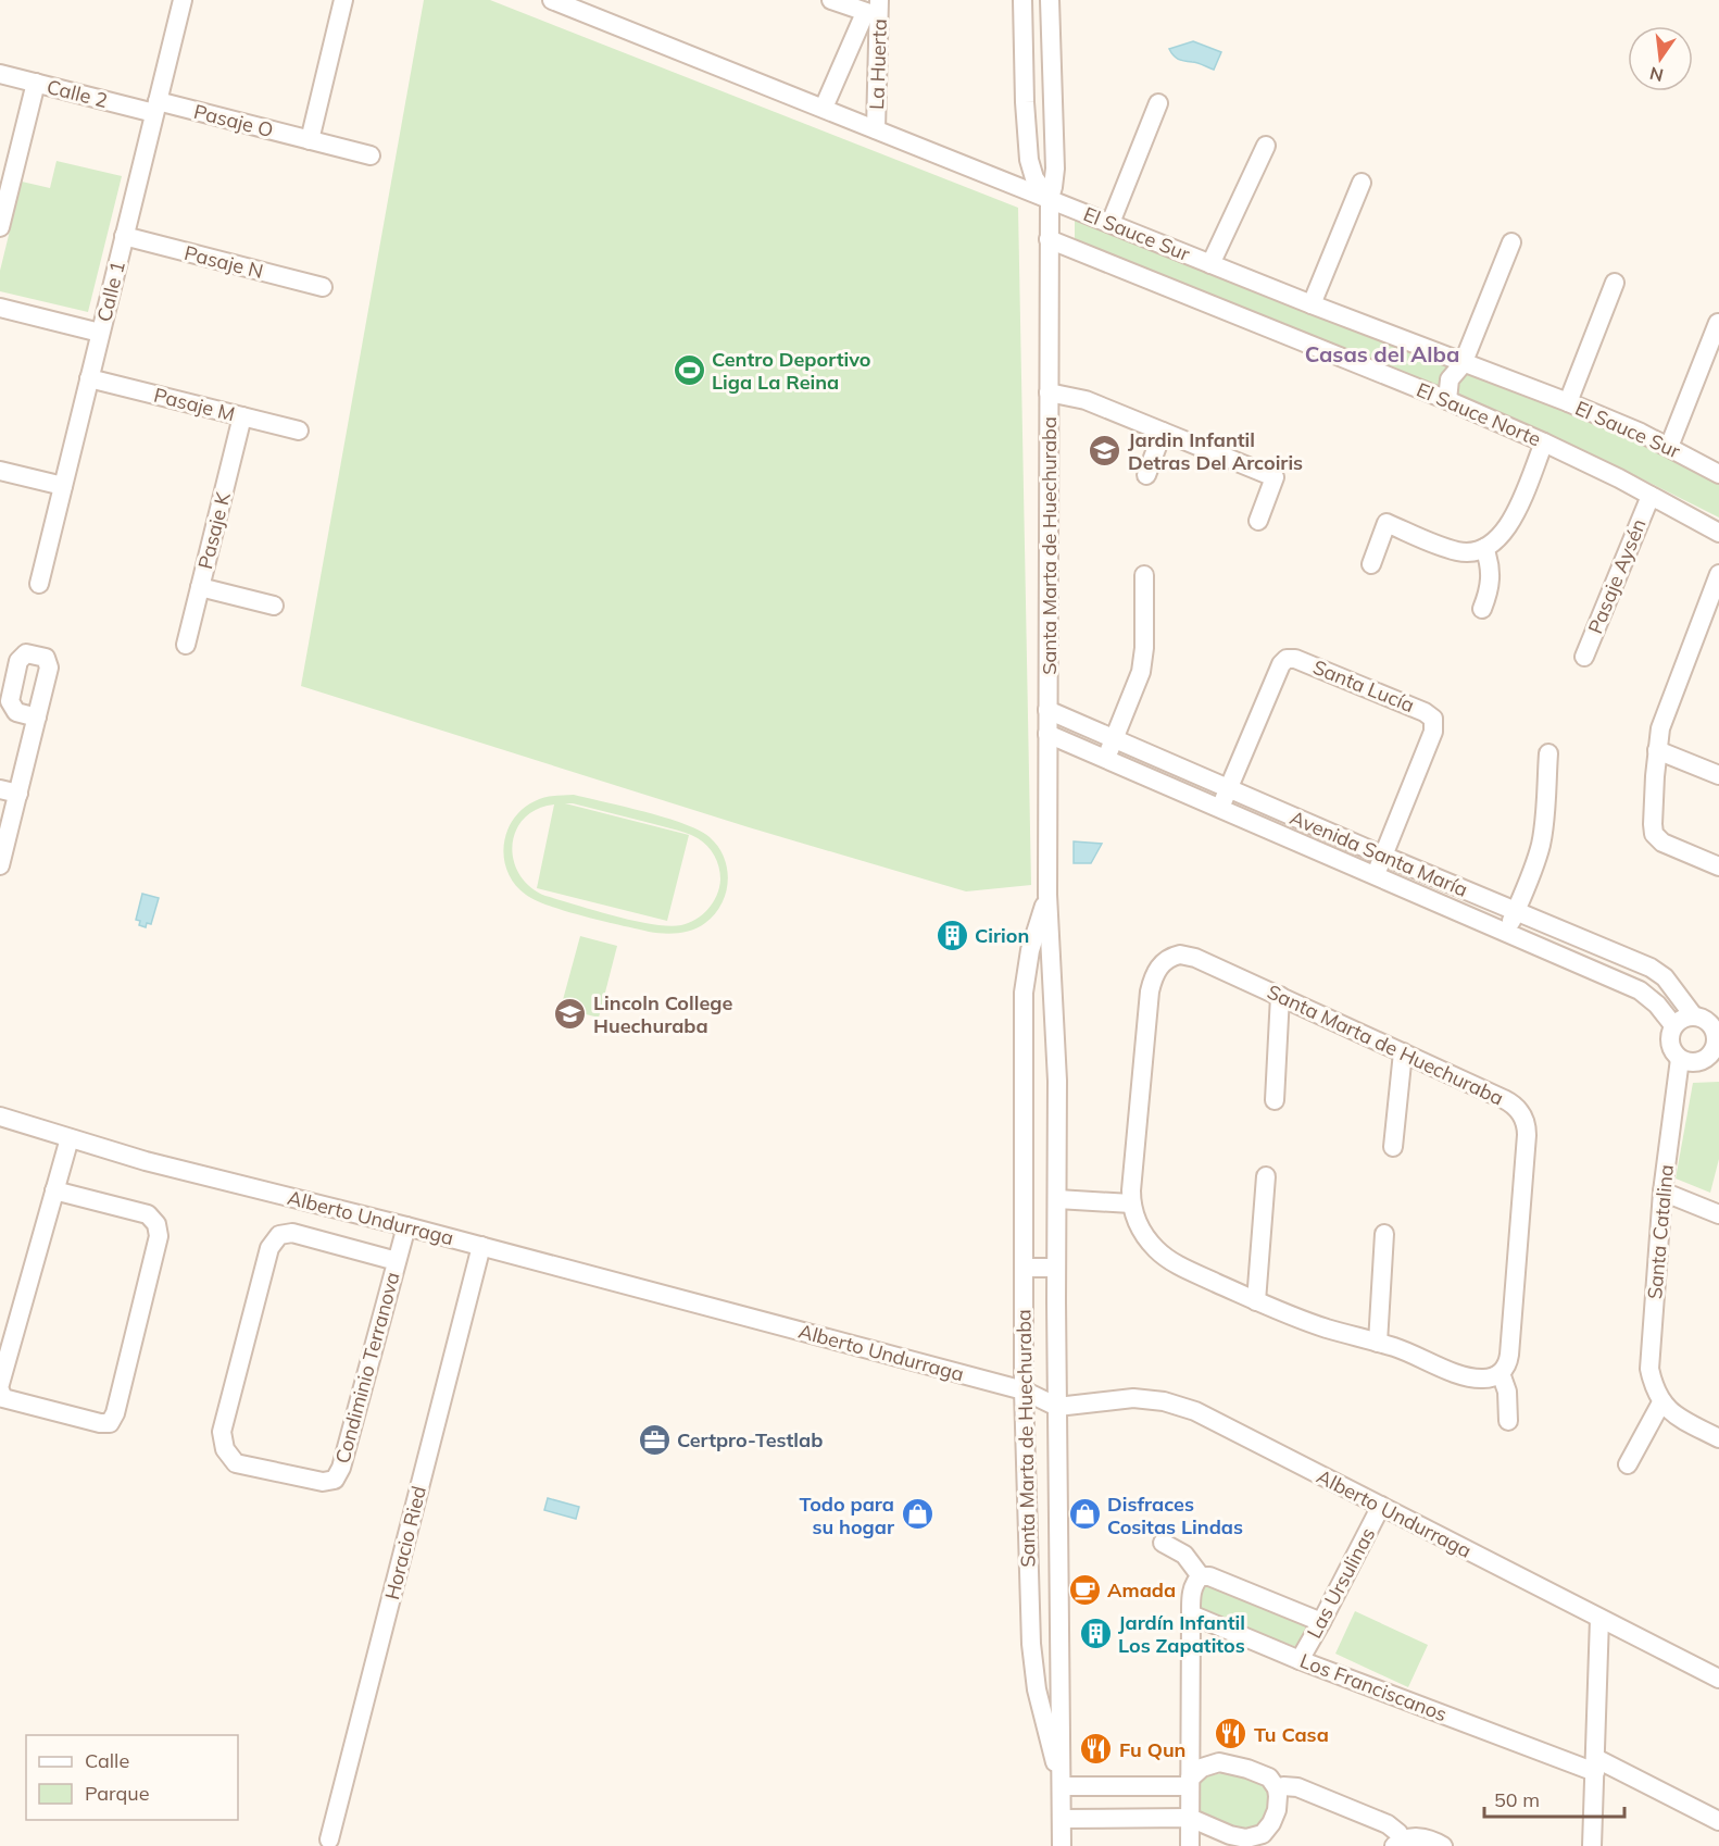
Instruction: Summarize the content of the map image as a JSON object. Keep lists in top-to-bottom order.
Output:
{
  "streets": {
    "street": [
      "La Huerta",
      "Calle 2",
      "Pasaje O",
      "El Sauce Sur",
      "Pasaje N",
      "Calle 1",
      "Pasaje M",
      "El Sauce Norte",
      "Pasaje K",
      "Santa Marta de Huechuraba",
      "Pasaje Aysén",
      "Santa Lucía",
      "Avenida Santa María",
      "Alberto Undurraga",
      "Santa Catalina",
      "Condiminio Terranova",
      "Horacio Ried",
      "Las Ursulinas",
      "Los Franciscanos"
    ]
  },
  "crossings": [
    ["La Huerta", "El Sauce Sur"],
    ["Calle 2", "Pasaje O"],
    ["Calle 2", "Calle 1"],
    ["Pasaje O", "Calle 1"],
    ["El Sauce Sur", "Santa Marta de Huechuraba"],
    ["Pasaje N", "Calle 1"],
    ["Calle 1", "Pasaje M"],
    ["Pasaje M", "Pasaje K"],
    ["El Sauce Norte", "Santa Marta de Huechuraba"],
    ["El Sauce Norte", "Pasaje Aysén"],
    ["Santa Marta de Huechuraba", "Avenida Santa María"],
    ["Santa Marta de Huechuraba", "Alberto Undurraga"],
    ["Santa Lucía", "Avenida Santa María"],
    ["Avenida Santa María", "Santa Catalina"],
    ["Alberto Undurraga", "Condiminio Terranova"],
    ["Alberto Undurraga", "Horacio Ried"],
    ["Alberto Undurraga", "Las Ursulinas"],
    ["Las Ursulinas", "Los Franciscanos"]
  ],
  "districts": ["Casas del Alba"],
  "places": {
    "sports": ["Centro Deportivo Liga La Reina"],
    "school or university": ["Jardin Infantil Detras Del Arcoiris", "Lincoln College Huechuraba"],
    "building": ["Cirion", "Jardín Infantil Los Zapatitos"],
    "office": ["Certpro-Testlab"],
    "shop": ["Todo para su hogar", "Disfraces Cositas Lindas"],
    "cafe": ["Amada"],
    "restaurant": ["Tu Casa", "Fu Qun"]
  },
  "legend": ["Calle", "Parque"],
  "scale_bar": "50 m",
  "north": "bottom"
}
